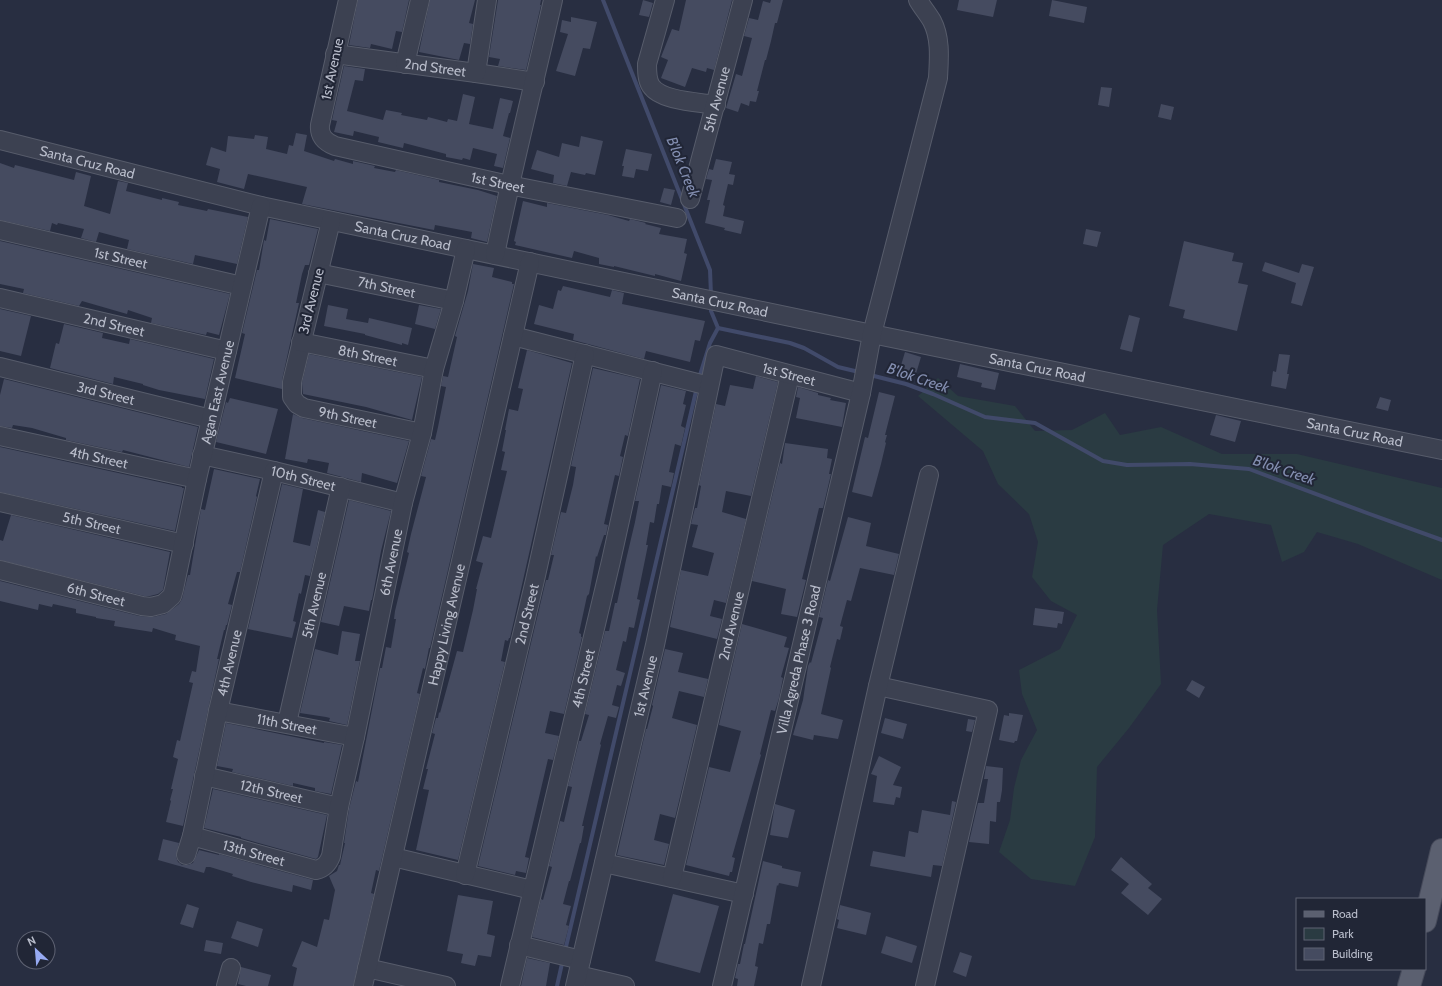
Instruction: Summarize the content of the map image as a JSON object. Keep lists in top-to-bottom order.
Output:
{
  "streets": {
    "street": [
      "2nd Street",
      "1st Avenue",
      "5th Avenue",
      "Santa Cruz Road",
      "1st Street",
      "7th Street",
      "3rd Avenue",
      "8th Street",
      "Agan East Avenue",
      "3rd Street",
      "9th Street",
      "4th Street",
      "10th Street",
      "5th Street",
      "6th Avenue",
      "6th Street",
      "Happy Living Avenue",
      "2nd Avenue",
      "Villa Agreda Phase 3 Road",
      "4th Avenue",
      "11th Street",
      "12th Street",
      "13th Street"
    ]
  },
  "crossings": [
    ["2nd Street", "1st Avenue"],
    ["2nd Street", "Agan East Avenue"],
    ["1st Avenue", "1st Street"],
    ["5th Avenue", "10th Street"],
    ["5th Avenue", "11th Street"],
    ["Santa Cruz Road", "3rd Avenue"],
    ["Santa Cruz Road", "Agan East Avenue"],
    ["Santa Cruz Road", "6th Avenue"],
    ["Santa Cruz Road", "Happy Living Avenue"],
    ["Santa Cruz Road", "Villa Agreda Phase 3 Road"],
    ["1st Street", "Agan East Avenue"],
    ["1st Street", "2nd Avenue"],
    ["1st Street", "Villa Agreda Phase 3 Road"],
    ["7th Street", "3rd Avenue"],
    ["7th Street", "6th Avenue"],
    ["3rd Avenue", "8th Street"],
    ["3rd Avenue", "9th Street"],
    ["8th Street", "6th Avenue"],
    ["Agan East Avenue", "3rd Street"],
    ["Agan East Avenue", "4th Street"],
    ["Agan East Avenue", "10th Street"],
    ["Agan East Avenue", "5th Street"],
    ["Agan East Avenue", "6th Street"],
    ["9th Street", "6th Avenue"],
    ["10th Street", "6th Avenue"],
    ["10th Street", "4th Avenue"],
    ["6th Avenue", "11th Street"],
    ["6th Avenue", "12th Street"],
    ["6th Avenue", "13th Street"],
    ["4th Avenue", "11th Street"],
    ["4th Avenue", "12th Street"],
    ["4th Avenue", "13th Street"]
  ],
  "water": ["B'lok Creek"],
  "legend": ["Road", "Park", "Building"],
  "north": "top left"
}
